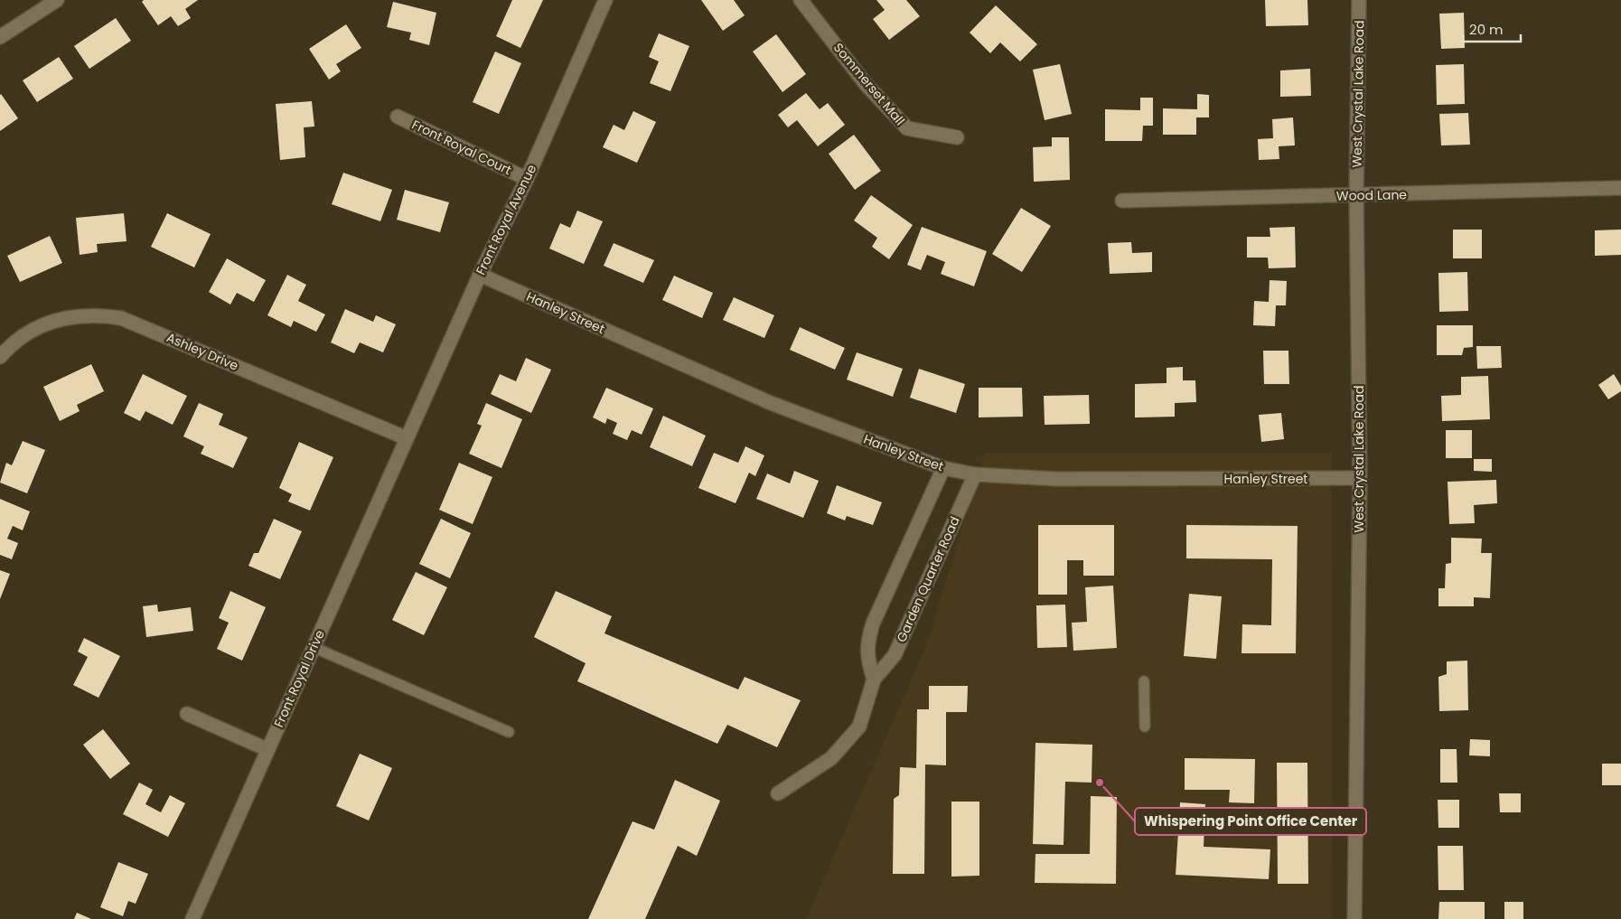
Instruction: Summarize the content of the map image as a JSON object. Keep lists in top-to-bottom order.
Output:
{
  "streets": {
    "street": [
      "Sommerset Mall",
      "West Crystal Lake Road",
      "Front Royal Court",
      "Wood Lane",
      "Front Royal Avenue",
      "Hanley Street",
      "Ashley Drive",
      "Garden Quarter Road",
      "Front Royal Drive"
    ]
  },
  "crossings": [
    ["West Crystal Lake Road", "Wood Lane"],
    ["West Crystal Lake Road", "Hanley Street"],
    ["Front Royal Court", "Front Royal Avenue"],
    ["Front Royal Avenue", "Hanley Street"],
    ["Front Royal Avenue", "Ashley Drive"],
    ["Front Royal Avenue", "Front Royal Drive"],
    ["Hanley Street", "Garden Quarter Road"],
    ["Ashley Drive", "Front Royal Drive"]
  ],
  "places": ["Whispering Point Office Center"],
  "scale_bar": "20 m"
}
